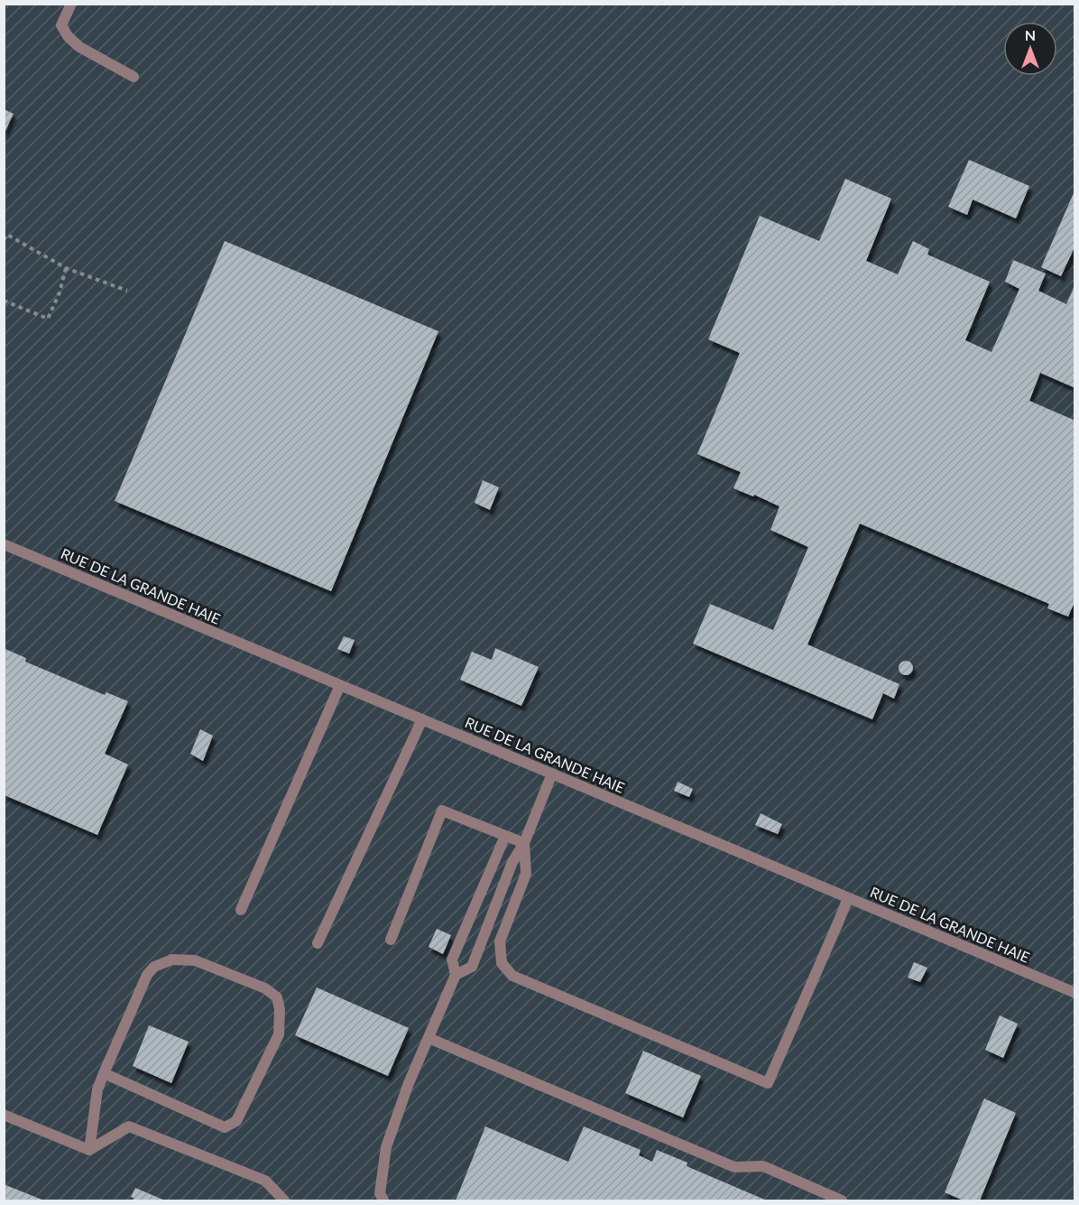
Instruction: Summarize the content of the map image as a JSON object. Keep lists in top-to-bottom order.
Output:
{
  "streets": {
    "street": ["RUE DE LA GRANDE HAIE"]
  },
  "north": "top"
}
